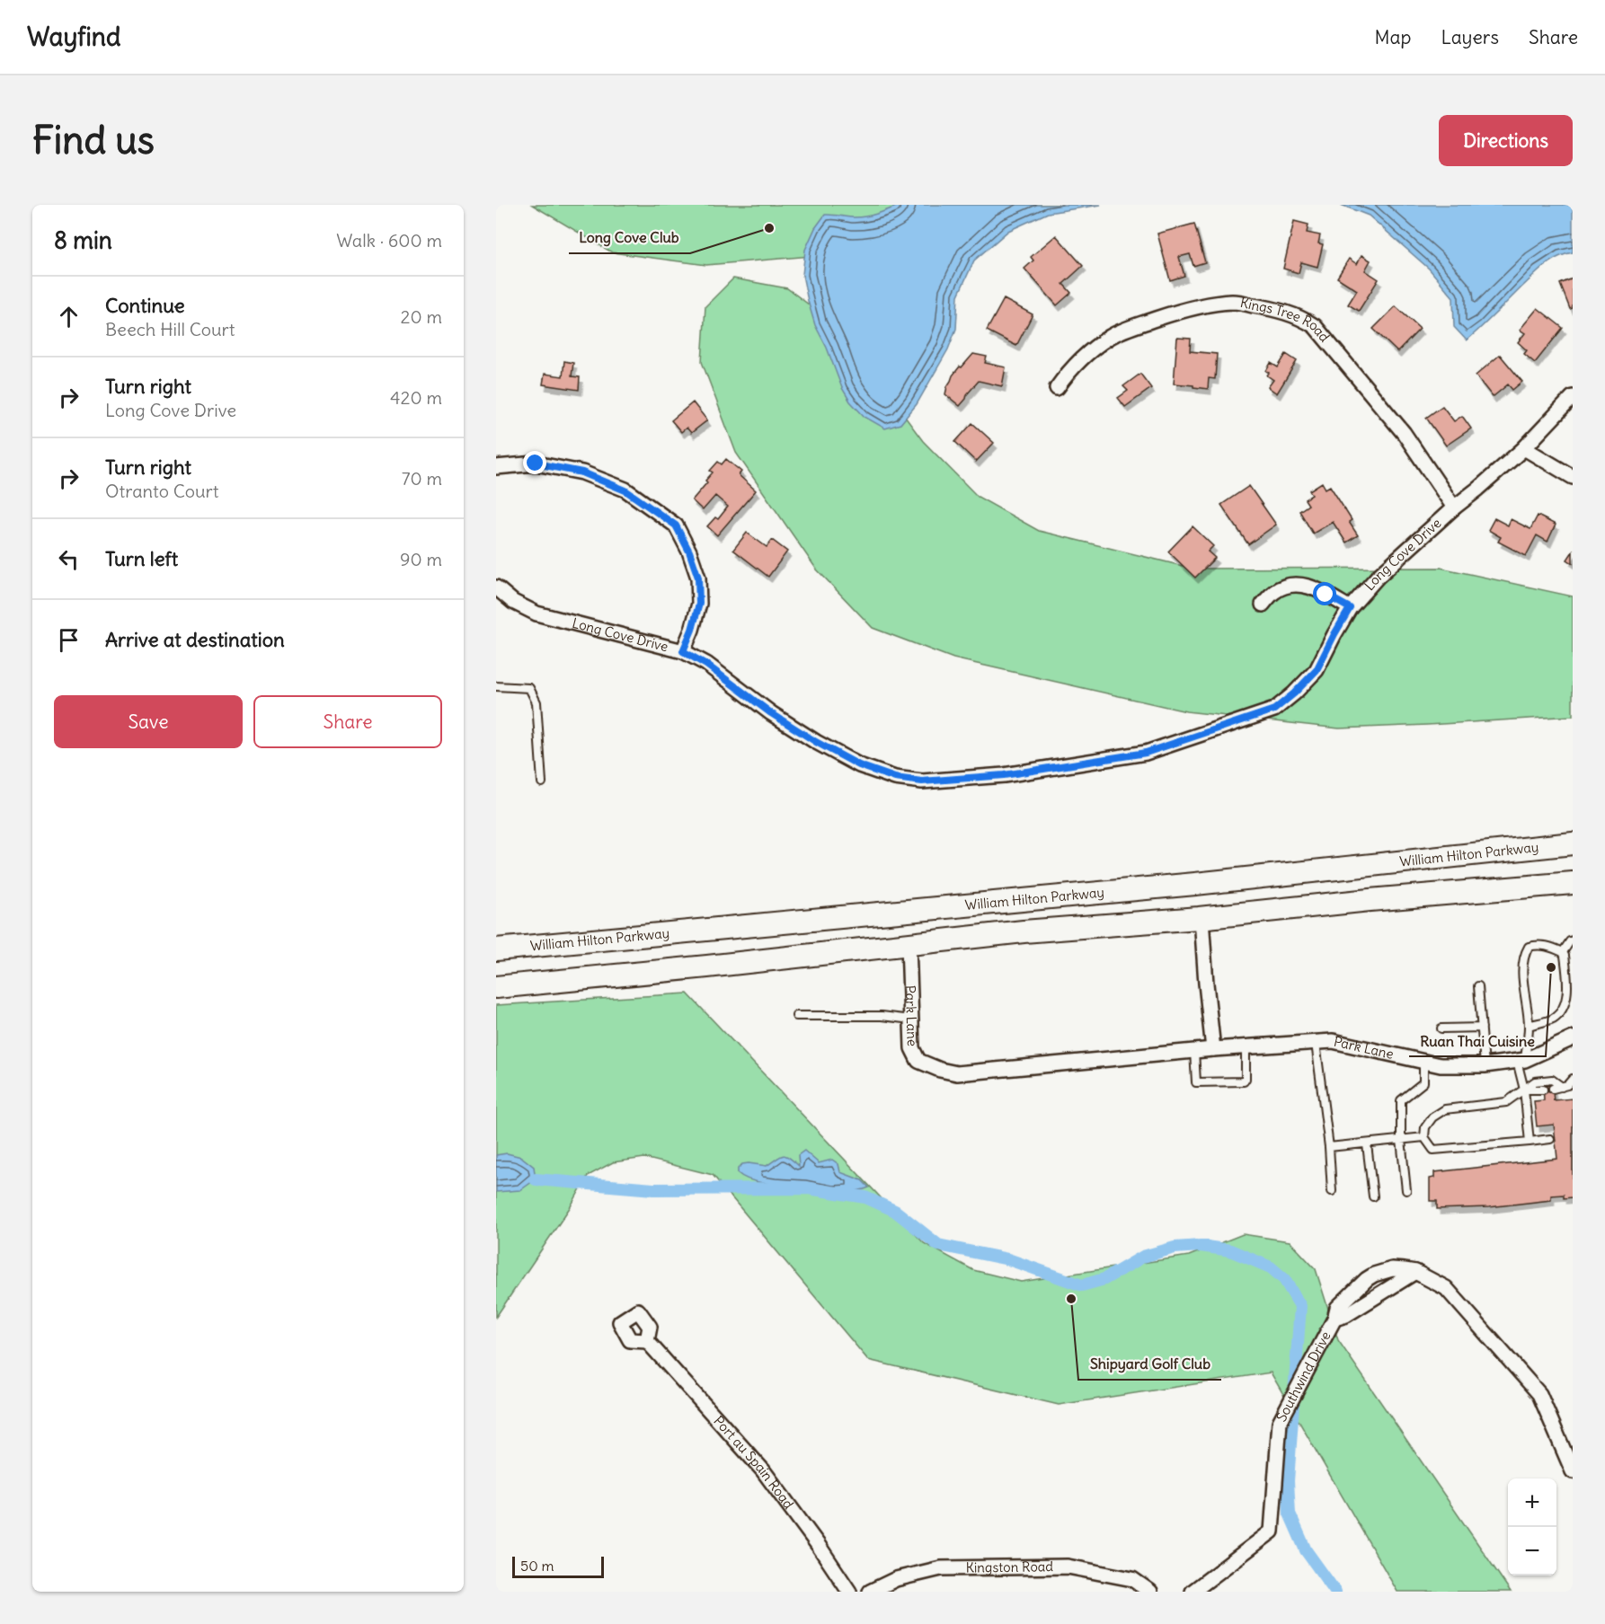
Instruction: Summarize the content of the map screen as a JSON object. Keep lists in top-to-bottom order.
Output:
{
  "streets": {
    "highway": ["William Hilton Parkway"],
    "street": [
      "Kings Tree Road",
      "Long Cove Drive",
      "Park Lane",
      "Southwind Drive",
      "Port au Spain Road",
      "Kingston Road"
    ]
  },
  "crossings": [
    ["Kings Tree Road", "Long Cove Drive"]
  ],
  "places": ["Long Cove Club", "Ruan Thai Cuisine", "Shipyard Golf Club"],
  "scale_bar": "50 m",
  "page": {
    "header": "Wayfind",
    "nav": ["Map", "Layers", "Share"],
    "buttons": [
      "Directions",
      ["Save", "Share"]
    ],
    "title": "Find us",
    "heading": ["8 min", "Walk · 600 m"],
    "list": [
      ["Continue", "Beech Hill Court", "20 m"],
      ["Turn right", "Long Cove Drive", "420 m"],
      ["Turn right", "Otranto Court", "70 m"],
      ["Turn left", "90 m"],
      "Arrive at destination"
    ],
    "map_buttons": ["+", "−"],
    "scale": "50 m"
  }
}
